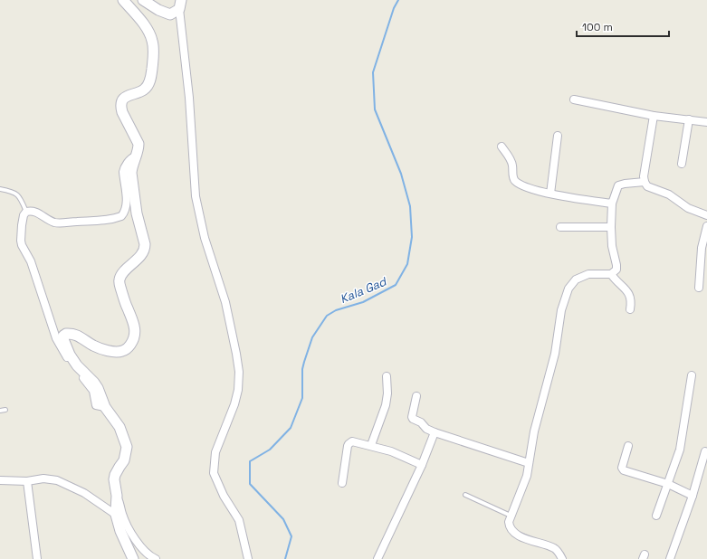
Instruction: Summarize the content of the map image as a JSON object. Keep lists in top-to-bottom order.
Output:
{
  "water": ["Kala Gad"],
  "scale_bar": "100 m"
}
